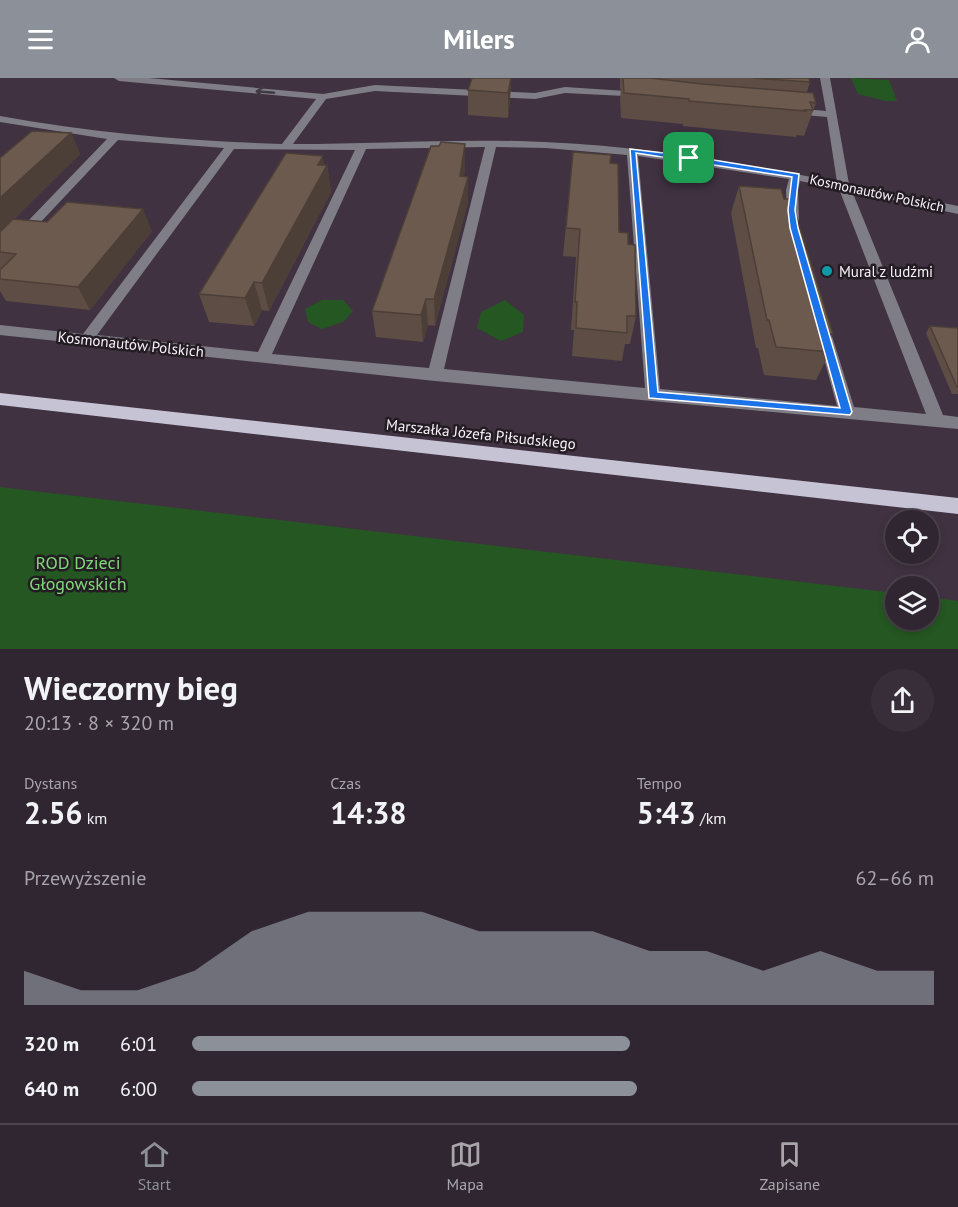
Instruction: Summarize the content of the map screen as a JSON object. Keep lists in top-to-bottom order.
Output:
{
  "streets": {
    "main road": ["Marszałka Józefa Piłsudskiego"],
    "street": ["Kosmonautów Polskich"]
  },
  "parks": ["ROD Dzieci Głogowskich"],
  "places": ["Mural z ludźmi"],
  "page": {
    "header": "Milers",
    "heading": ["Wieczorny bieg", "20:13 · 8 × 320 m"],
    "stats": [
      ["Dystans", "2.56 km"],
      ["Czas", "14:38"],
      ["Tempo", "5:43 /km"]
    ],
    "chart": ["Przewyższenie", "62–66 m"],
    "list": [
      {
        "name": "320 m",
        "note": "6:01"
      },
      {
        "name": "640 m",
        "note": "6:00"
      }
    ],
    "tabs": ["Start", "Mapa", "Zapisane"]
  }
}
